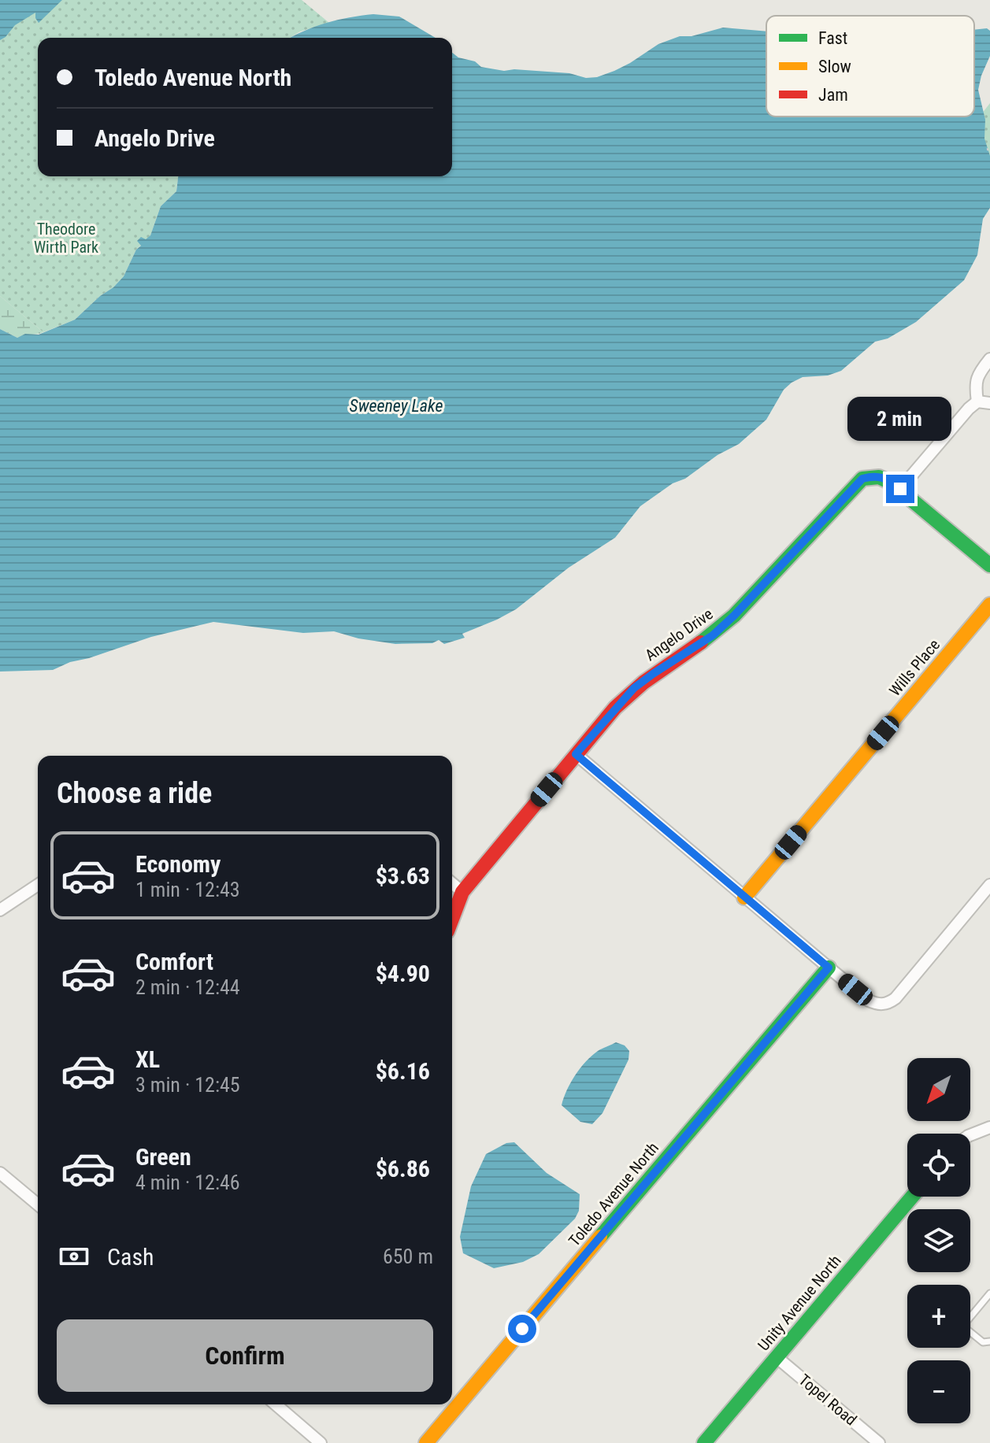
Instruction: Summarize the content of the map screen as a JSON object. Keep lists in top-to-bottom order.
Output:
{
  "streets": {
    "street": [
      "Angelo Drive",
      "Wills Place",
      "Toledo Avenue North",
      "Unity Avenue North",
      "Topel Road"
    ]
  },
  "crossings": [
    ["Unity Avenue North", "Topel Road"]
  ],
  "water": ["Sweeney Lake"],
  "parks": ["Theodore Wirth Park"],
  "legend": ["Fast", "Slow", "Jam"],
  "north": "bottom left",
  "page": {
    "banner": ["Toledo Avenue North", "Angelo Drive"],
    "bubble": "2 min",
    "heading": "Choose a ride",
    "list": [
      {
        "name": "Economy",
        "note": "1 min · 12:43",
        "value": "$3.63"
      },
      {
        "name": "Comfort",
        "note": "2 min · 12:44",
        "value": "$4.90"
      },
      {
        "name": "XL",
        "note": "3 min · 12:45",
        "value": "$6.16"
      },
      {
        "name": "Green",
        "note": "4 min · 12:46",
        "value": "$6.86"
      }
    ],
    "map_buttons": ["+", "−"],
    "pay": ["Cash", "650 m"],
    "buttons": "Confirm"
  }
}
